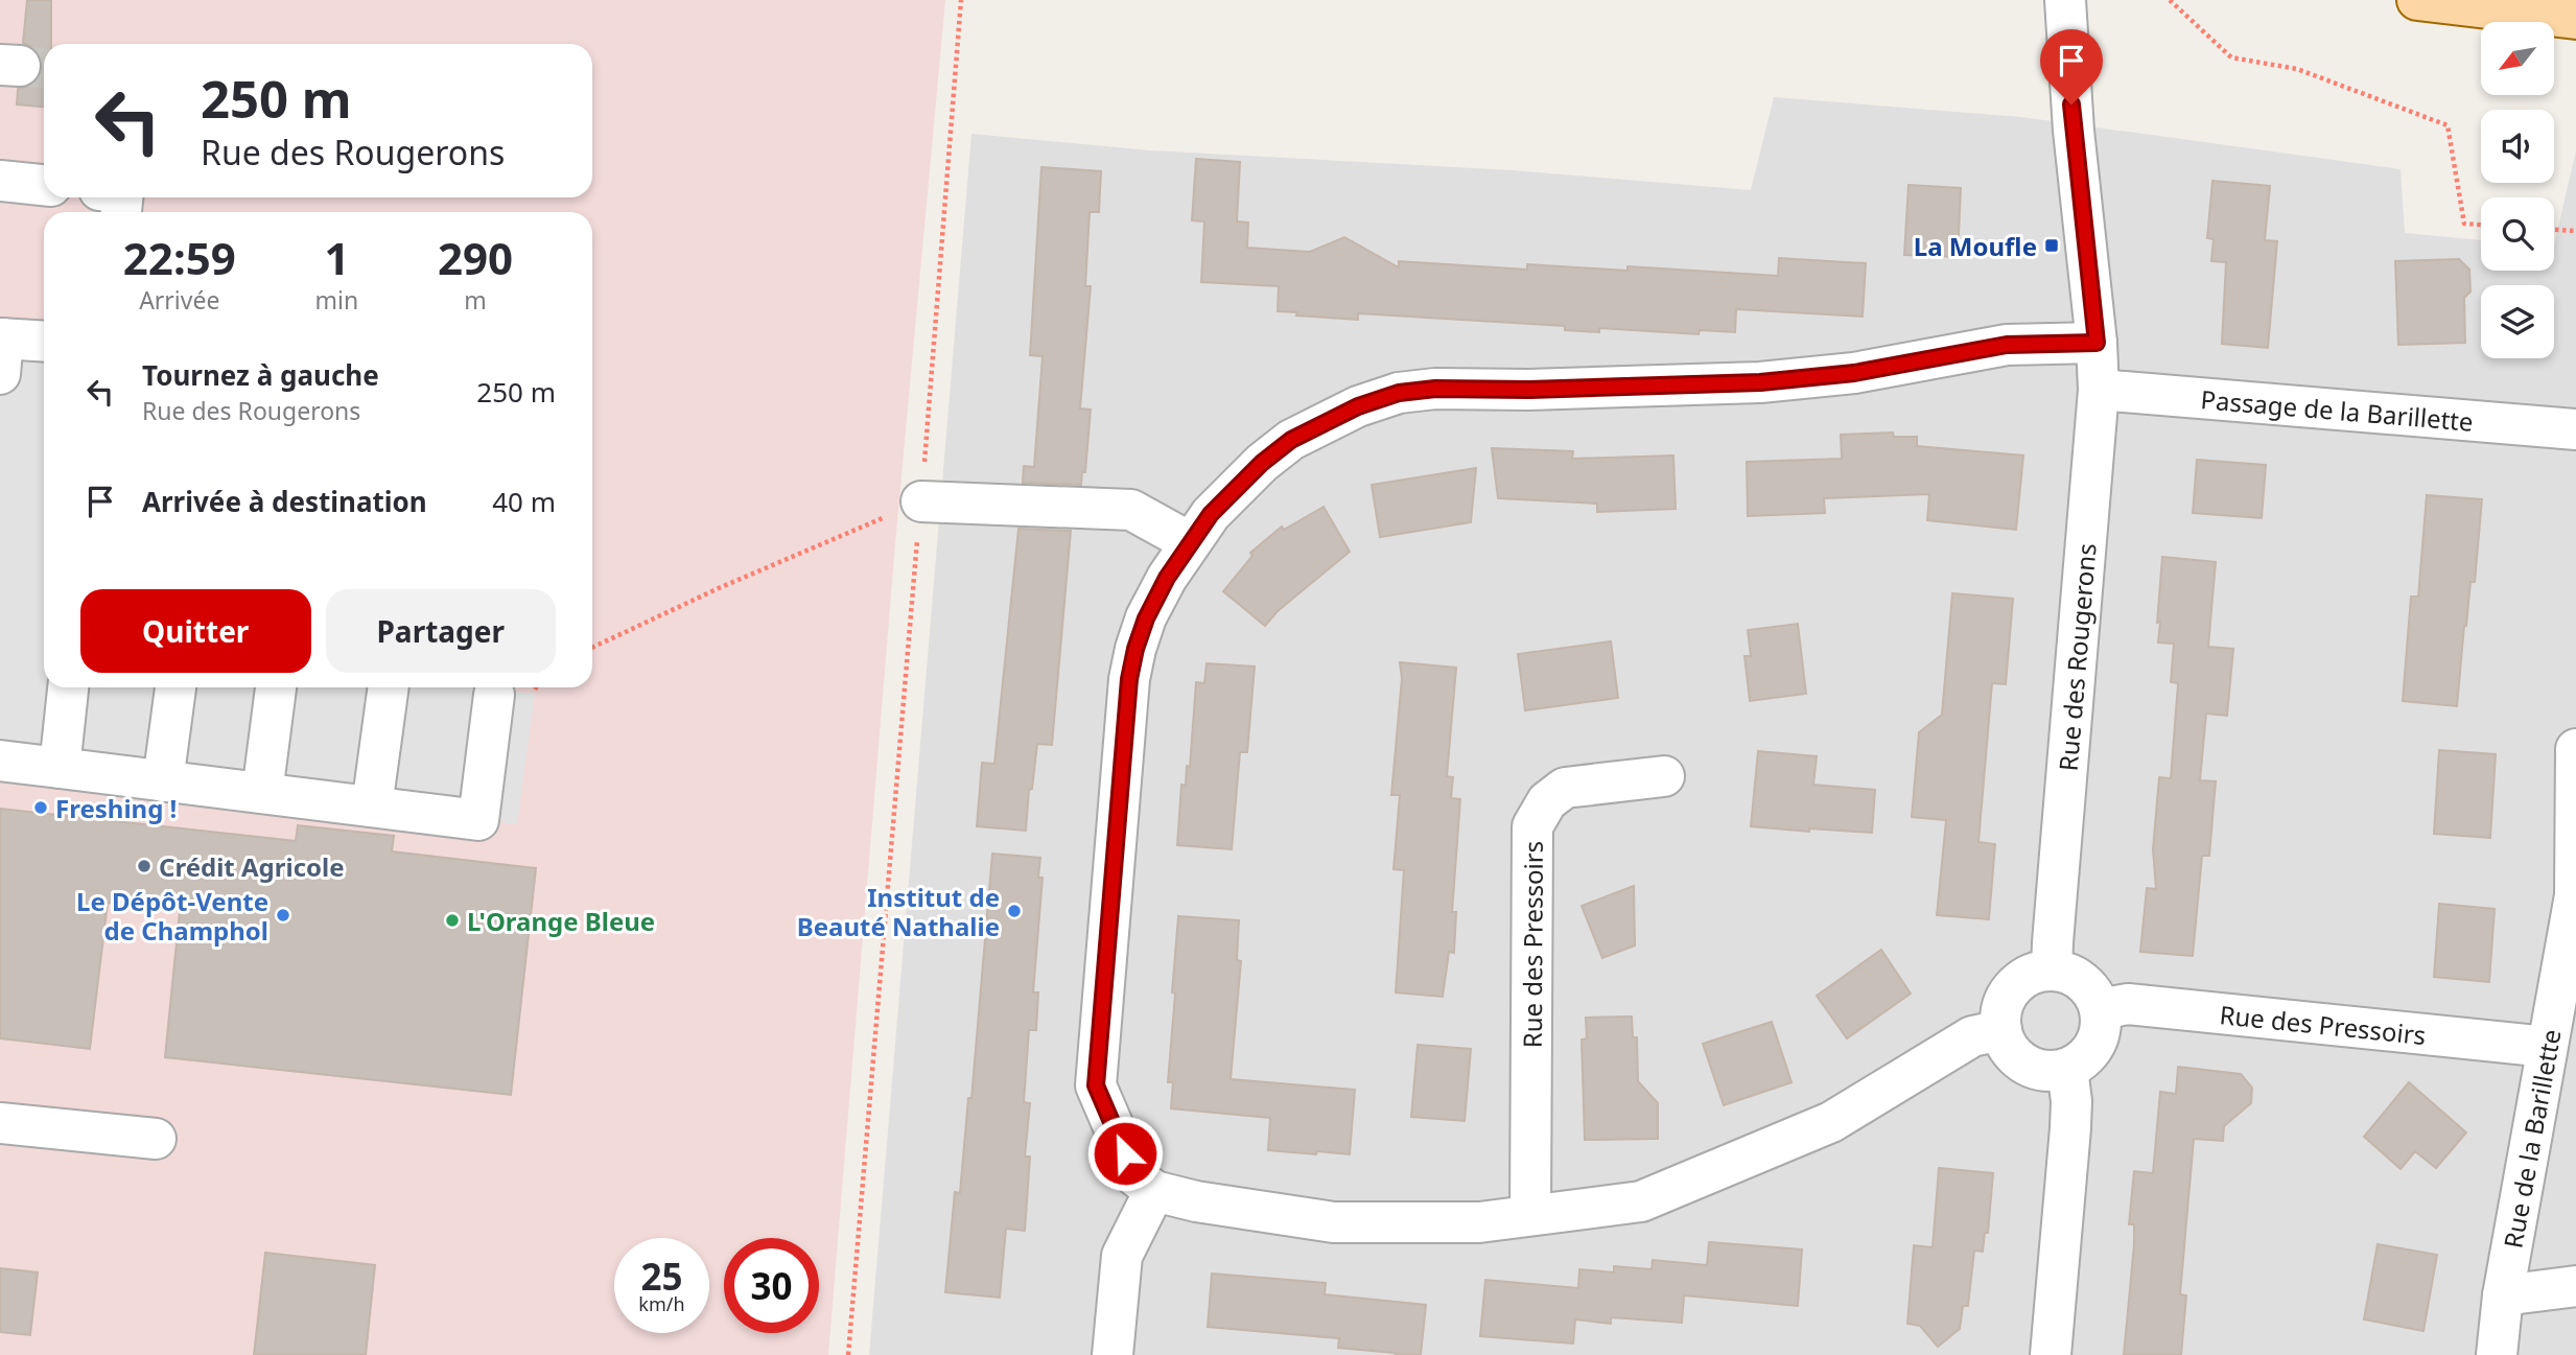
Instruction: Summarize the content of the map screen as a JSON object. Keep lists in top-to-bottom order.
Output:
{
  "streets": {
    "street": [
      "Passage de la Barillette",
      "Rue des Rougerons",
      "Rue des Pressoirs",
      "Rue de la Barillette"
    ]
  },
  "crossings": [
    ["Passage de la Barillette", "Rue des Rougerons"],
    ["Rue des Rougerons", "Rue des Pressoirs"],
    ["Rue des Pressoirs", "Rue de la Barillette"]
  ],
  "places": {
    "transit": ["La Moufle"],
    "other": [
      "Freshing !",
      "Crédit Agricole",
      "Institut de Beauté Nathalie",
      "Le Dépôt-Vente de Champhol",
      "L'Orange Bleue"
    ]
  },
  "north": "bottom left",
  "page": {
    "turn": ["250 m", "Rue des Rougerons"],
    "eta": [
      "22:59",
      "Arrivée",
      "1",
      "min",
      "290",
      "m"
    ],
    "list": [
      {
        "name": "Tournez à gauche",
        "note": "Rue des Rougerons",
        "value": "250 m"
      },
      {
        "name": "Arrivée à destination",
        "value": "40 m"
      }
    ],
    "buttons": ["Quitter", "Partager"],
    "speed": "25 km/h",
    "limit": "30"
  }
}
